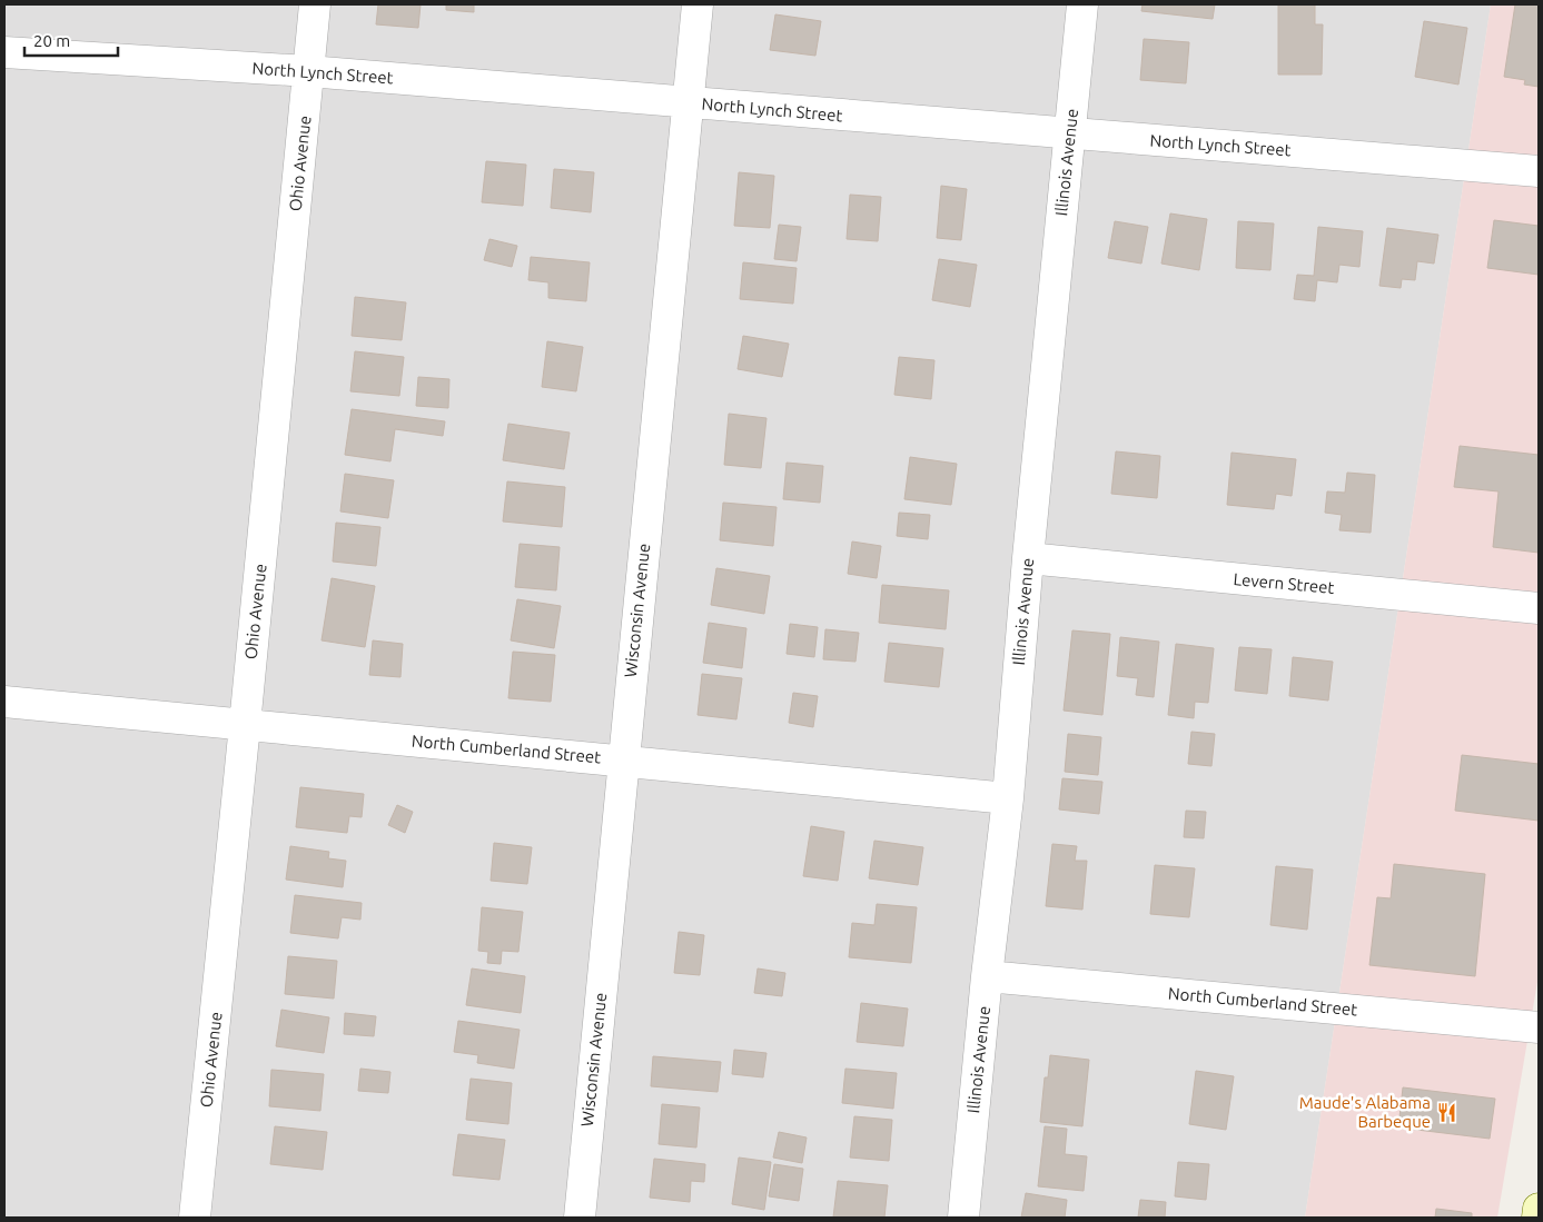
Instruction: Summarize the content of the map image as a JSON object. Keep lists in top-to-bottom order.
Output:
{
  "streets": {
    "street": [
      "North Lynch Street",
      "Illinois Avenue",
      "Ohio Avenue",
      "Levern Street",
      "Wisconsin Avenue",
      "North Cumberland Street"
    ]
  },
  "crossings": [
    ["North Lynch Street", "Illinois Avenue"],
    ["North Lynch Street", "Ohio Avenue"],
    ["North Lynch Street", "Wisconsin Avenue"],
    ["Illinois Avenue", "Levern Street"],
    ["Illinois Avenue", "North Cumberland Street"],
    ["Ohio Avenue", "North Cumberland Street"],
    ["Wisconsin Avenue", "North Cumberland Street"]
  ],
  "places": {
    "restaurant": ["Maude's Alabama Barbeque"]
  },
  "scale_bar": "20 m"
}
